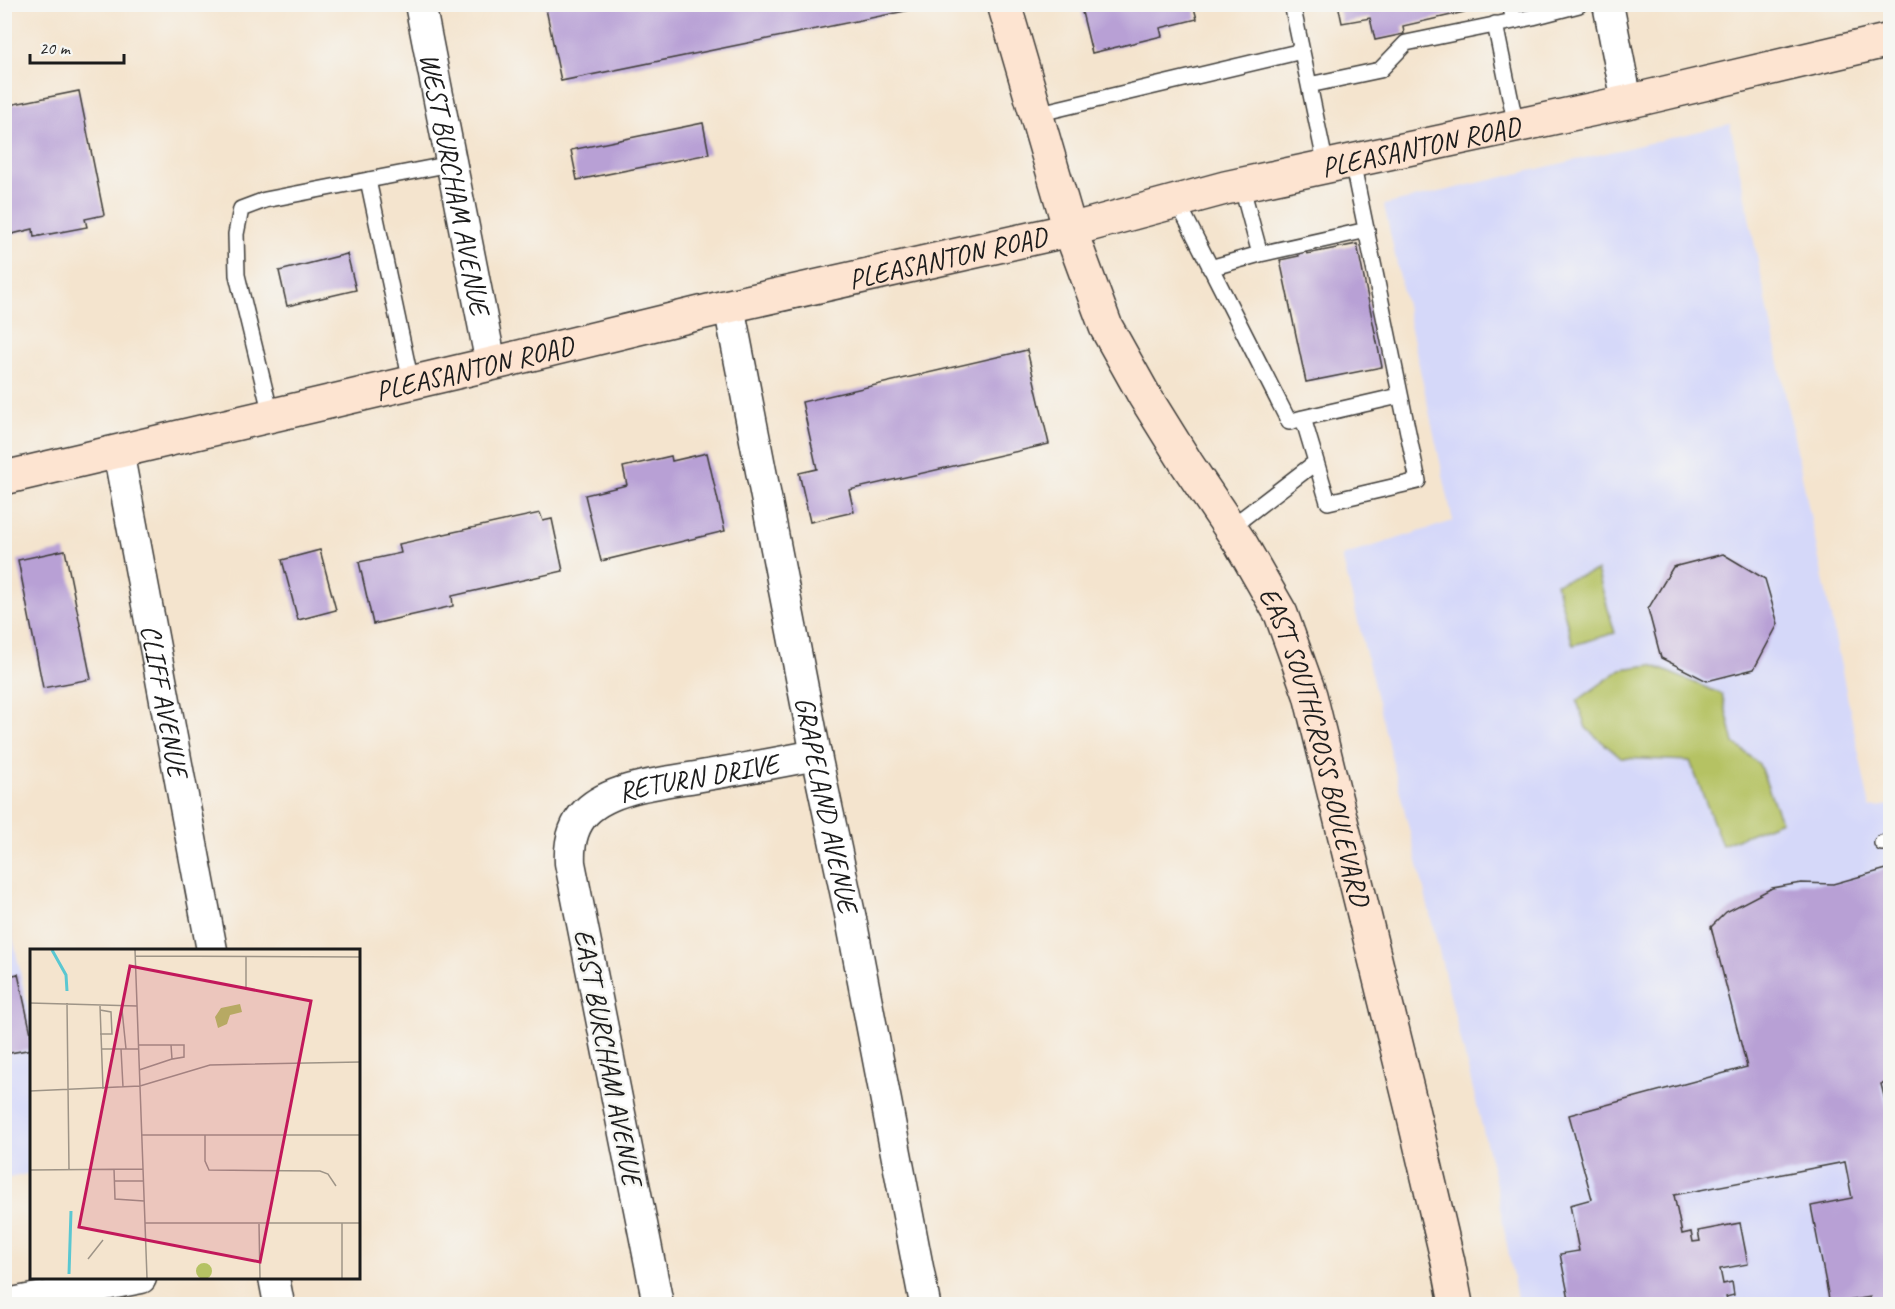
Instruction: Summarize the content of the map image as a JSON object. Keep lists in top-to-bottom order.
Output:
{
  "streets": {
    "main road": ["PLEASANTON ROAD", "EAST SOUTHCROSS BOULEVARD"],
    "street": [
      "WEST BURCHAM AVENUE",
      "CLIFF AVENUE",
      "RETURN DRIVE",
      "GRAPELAND AVENUE",
      "EAST BURCHAM AVENUE"
    ]
  },
  "crossings": [
    ["PLEASANTON ROAD", "WEST BURCHAM AVENUE"],
    ["PLEASANTON ROAD", "CLIFF AVENUE"],
    ["PLEASANTON ROAD", "EAST SOUTHCROSS BOULEVARD"],
    ["PLEASANTON ROAD", "GRAPELAND AVENUE"],
    ["RETURN DRIVE", "GRAPELAND AVENUE"],
    ["RETURN DRIVE", "EAST BURCHAM AVENUE"]
  ],
  "scale_bar": "20 m"
}
